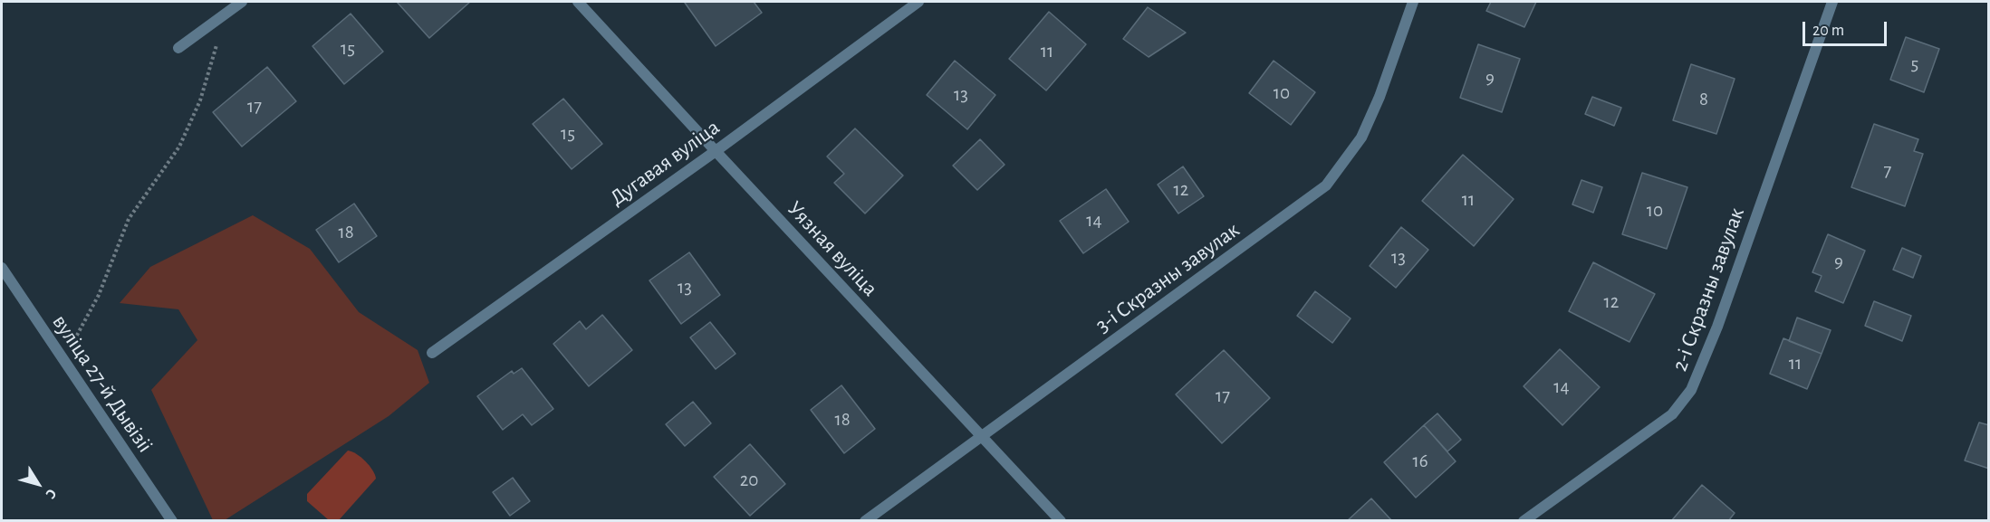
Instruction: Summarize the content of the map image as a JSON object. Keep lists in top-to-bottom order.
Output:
{
  "streets": {
    "street": [
      "Дугавая вуліца",
      "Уязная вуліца",
      "3-і Скразны завулак",
      "2-і Скразны завулак",
      "вуліца 27-й Дывізіі"
    ]
  },
  "crossings": [
    ["Дугавая вуліца", "Уязная вуліца"],
    ["Уязная вуліца", "3-і Скразны завулак"]
  ],
  "house_numbers": [
    "15",
    "11",
    "5",
    "9",
    "10",
    "13",
    "8",
    "17",
    "15",
    "7",
    "12",
    "11",
    "10",
    "14",
    "18",
    "13",
    "9",
    "13",
    "12",
    "11",
    "14",
    "17",
    "18",
    "16",
    "20"
  ],
  "scale_bar": "20 m",
  "north": "bottom right"
}
